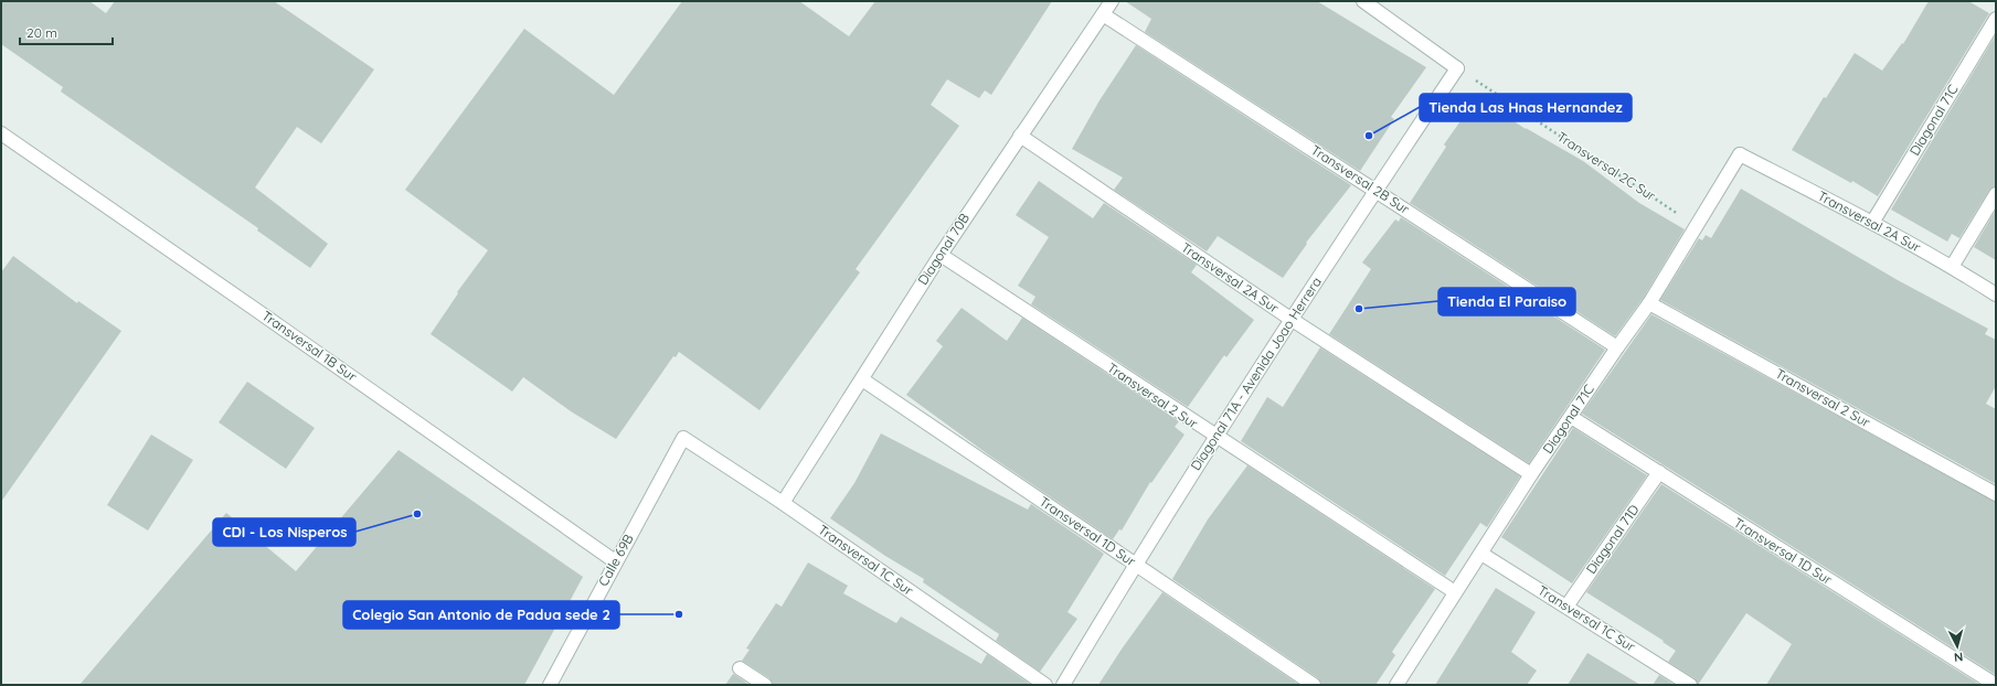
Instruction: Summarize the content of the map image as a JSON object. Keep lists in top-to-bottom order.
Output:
{
  "streets": {
    "street": [
      "Diagonal 71C",
      "Transversal 2B Sur",
      "Transversal 2A Sur",
      "Diagonal 70B",
      "Transversal 1B Sur",
      "Diagonal 71A - Avenida Joao Herrera",
      "Transversal 2 Sur",
      "Transversal 1D Sur",
      "Diagonal 71D",
      "Calle 69B",
      "Transversal 1C Sur"
    ],
    "path": ["Transversal 2C Sur"]
  },
  "crossings": [
    ["Diagonal 71C", "Transversal 2C Sur"],
    ["Diagonal 71C", "Transversal 2B Sur"],
    ["Diagonal 71C", "Transversal 2A Sur"],
    ["Diagonal 71C", "Transversal 2 Sur"],
    ["Diagonal 71C", "Transversal 1D Sur"],
    ["Diagonal 71C", "Transversal 1C Sur"],
    ["Transversal 2C Sur", "Diagonal 71A - Avenida Joao Herrera"],
    ["Transversal 2B Sur", "Diagonal 70B"],
    ["Transversal 2B Sur", "Diagonal 71A - Avenida Joao Herrera"],
    ["Transversal 2A Sur", "Diagonal 70B"],
    ["Transversal 2A Sur", "Diagonal 71A - Avenida Joao Herrera"],
    ["Diagonal 70B", "Transversal 2 Sur"],
    ["Diagonal 70B", "Transversal 1D Sur"],
    ["Diagonal 70B", "Transversal 1C Sur"],
    ["Transversal 1B Sur", "Calle 69B"],
    ["Diagonal 71A - Avenida Joao Herrera", "Transversal 2 Sur"],
    ["Diagonal 71A - Avenida Joao Herrera", "Transversal 1D Sur"],
    ["Transversal 1D Sur", "Diagonal 71D"],
    ["Diagonal 71D", "Transversal 1C Sur"],
    ["Calle 69B", "Transversal 1C Sur"]
  ],
  "places": [
    "Tienda Las Hnas Hernandez",
    "Tienda El Paraiso",
    "CDI - Los Nisperos",
    "Colegio San Antonio de Padua sede 2"
  ],
  "scale_bar": "20 m",
  "north": "bottom"
}
